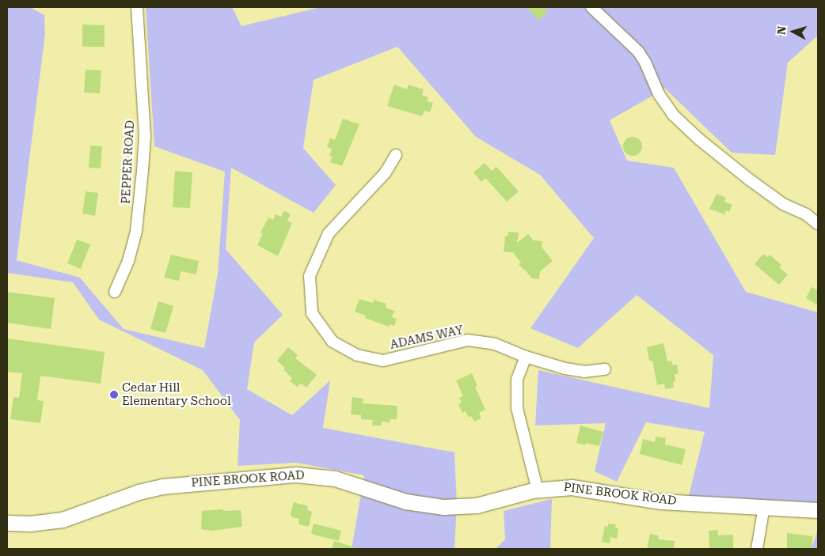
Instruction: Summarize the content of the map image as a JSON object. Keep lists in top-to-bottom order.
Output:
{
  "streets": {
    "street": ["PEPPER ROAD", "ADAMS WAY", "PINE BROOK ROAD"]
  },
  "places": ["Cedar Hill Elementary School"],
  "north": "left"
}
